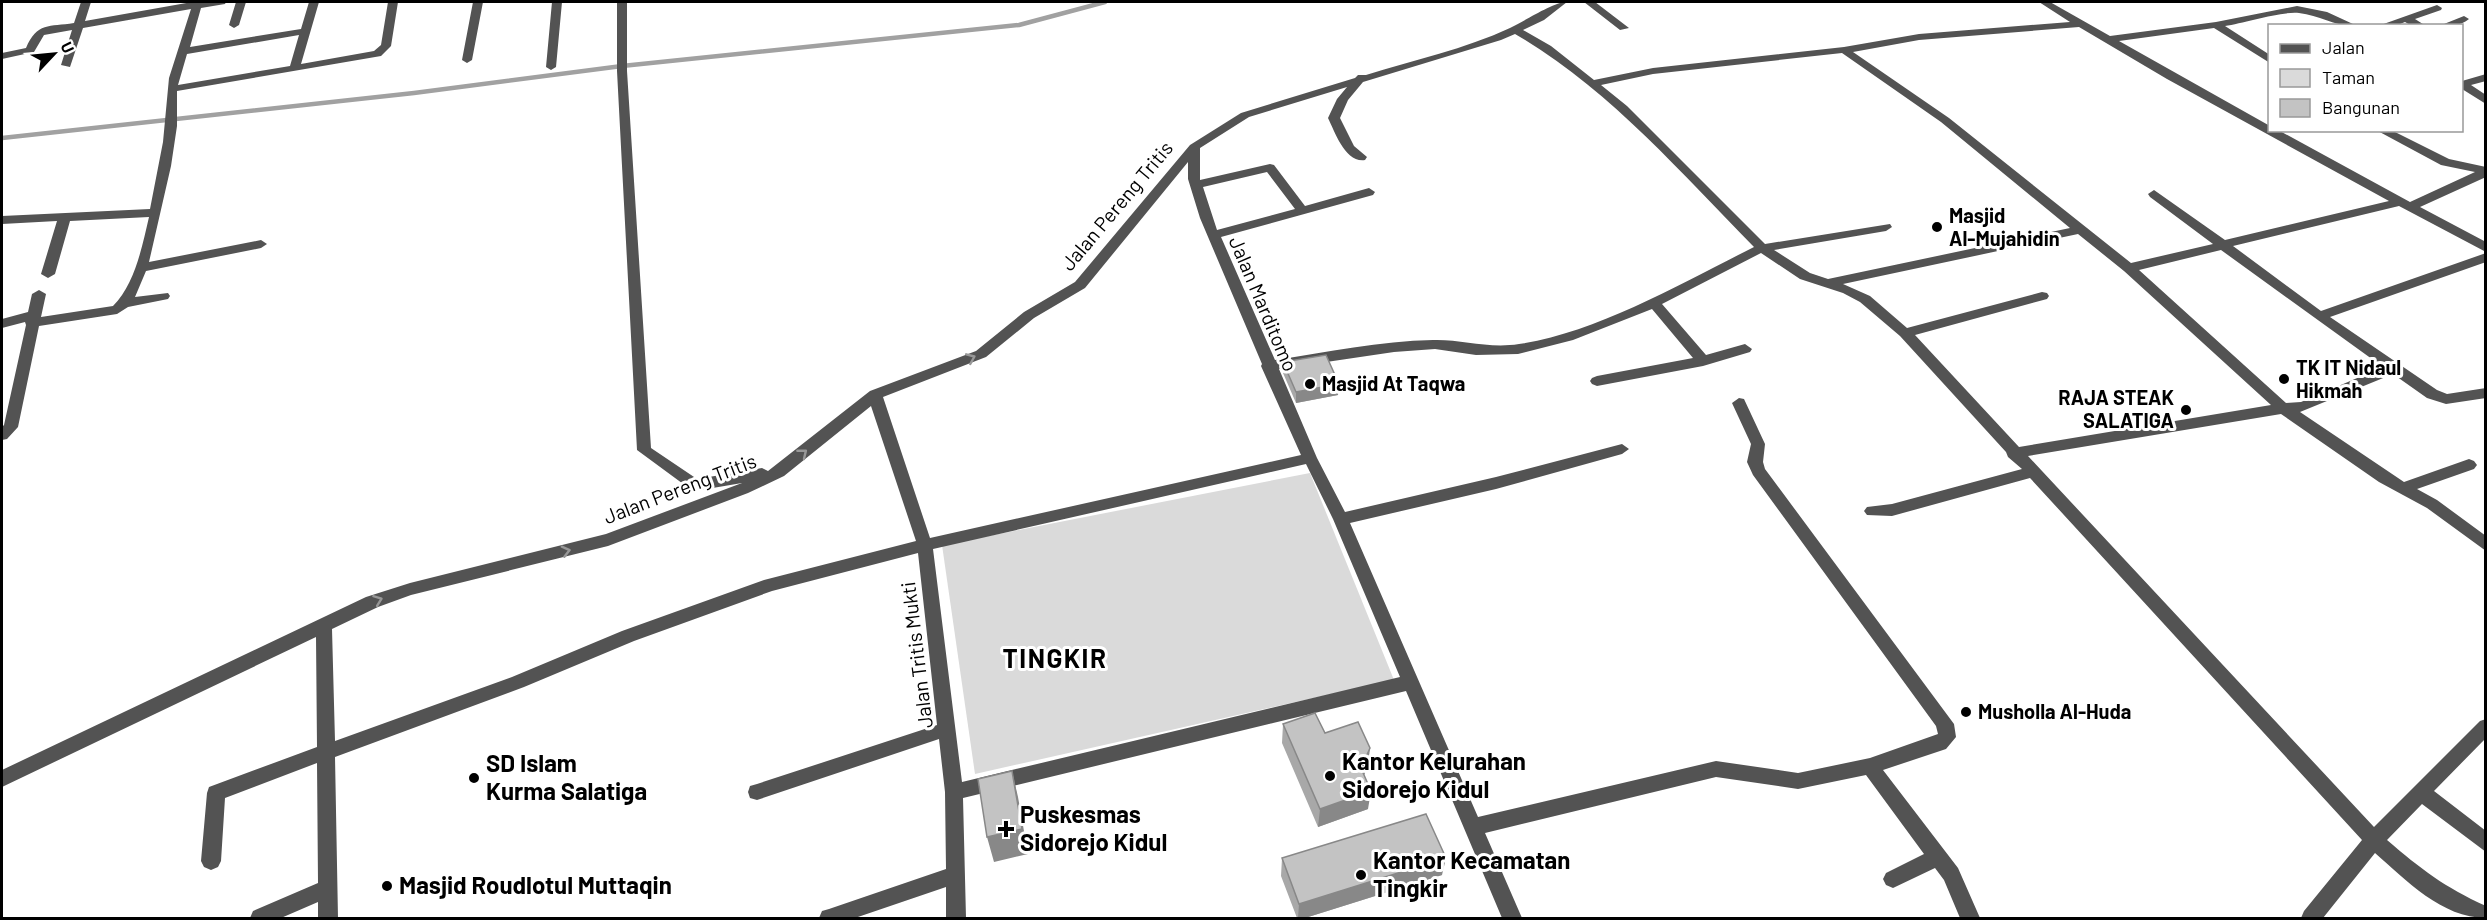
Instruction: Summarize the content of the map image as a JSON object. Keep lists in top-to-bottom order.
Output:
{
  "streets": {
    "street": ["Jalan Pereng Tritis", "Jalan Marditomo", "Jalan Tritis Mukti"]
  },
  "crossings": [
    ["Jalan Pereng Tritis", "Jalan Marditomo"],
    ["Jalan Pereng Tritis", "Jalan Tritis Mukti"]
  ],
  "districts": ["TINGKIR"],
  "places": {
    "other": [
      "Masjid Al-Mujahidin",
      "TK IT Nidaul Hikmah",
      "Masjid At Taqwa",
      "RAJA STEAK SALATIGA",
      "Musholla Al-Huda",
      "Kantor Kelurahan Sidorejo Kidul",
      "SD Islam Kurma Salatiga",
      "Kantor Kecamatan Tingkir",
      "Masjid Roudlotul Muttaqin"
    ],
    "health": ["Puskesmas Sidorejo Kidul"]
  },
  "legend": ["Jalan", "Taman", "Bangunan"],
  "north": "top right"
}
